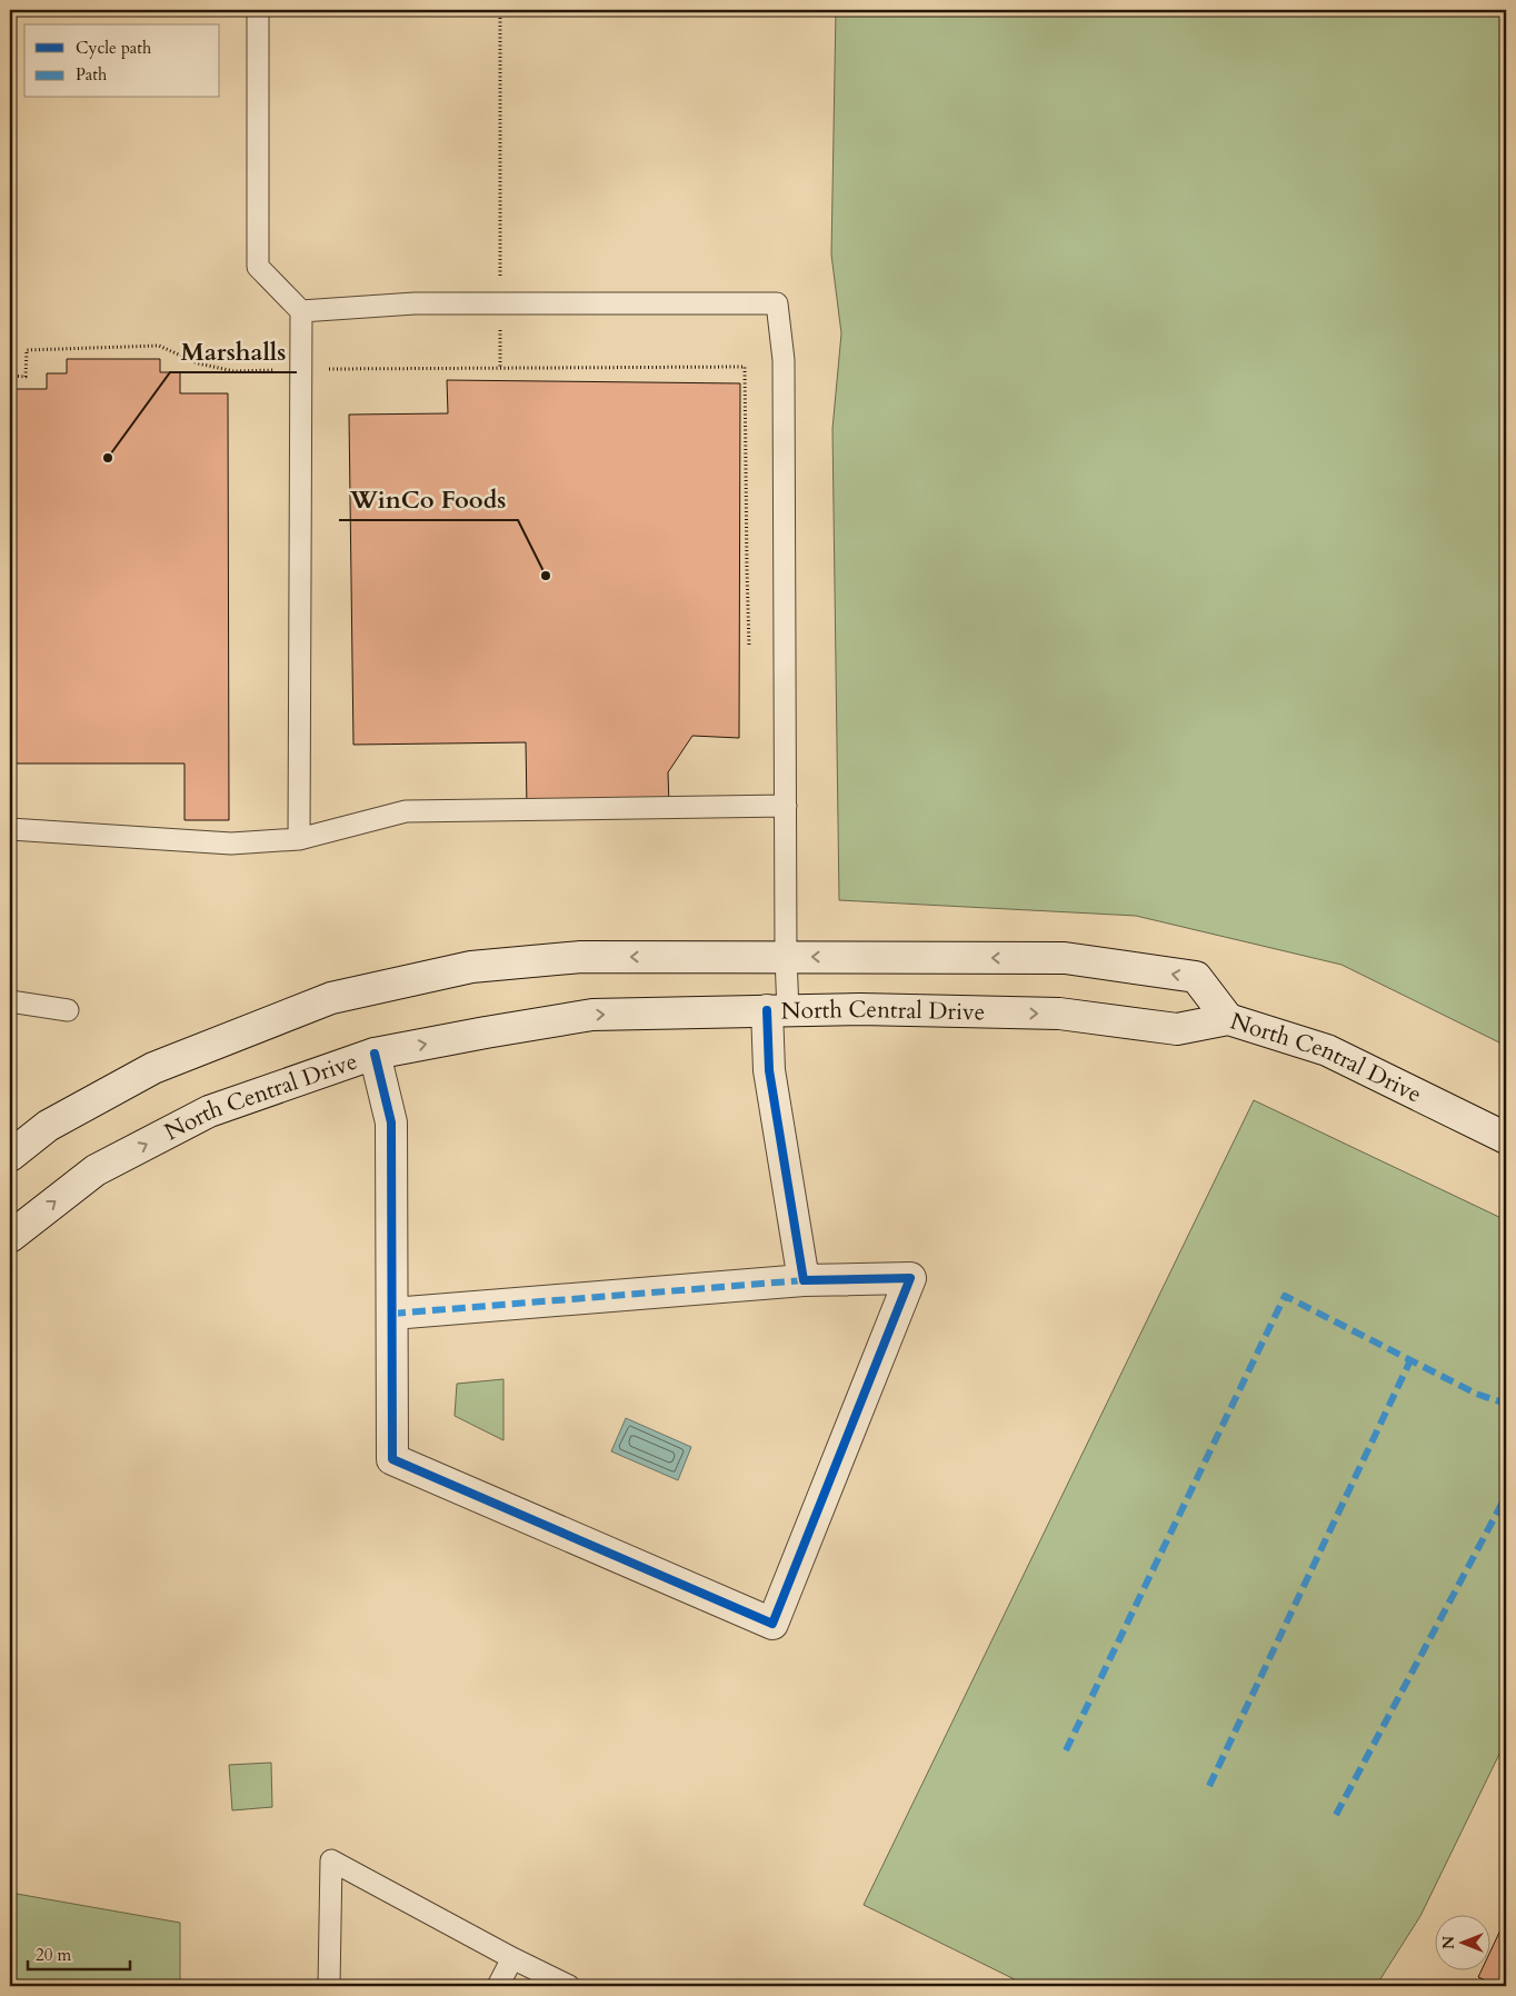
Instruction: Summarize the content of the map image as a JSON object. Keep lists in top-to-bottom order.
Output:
{
  "streets": {
    "main road": ["North Central Drive"]
  },
  "places": ["Marshalls", "WinCo Foods"],
  "legend": ["Cycle path", "Path"],
  "scale_bar": "20 m",
  "north": "left"
}
